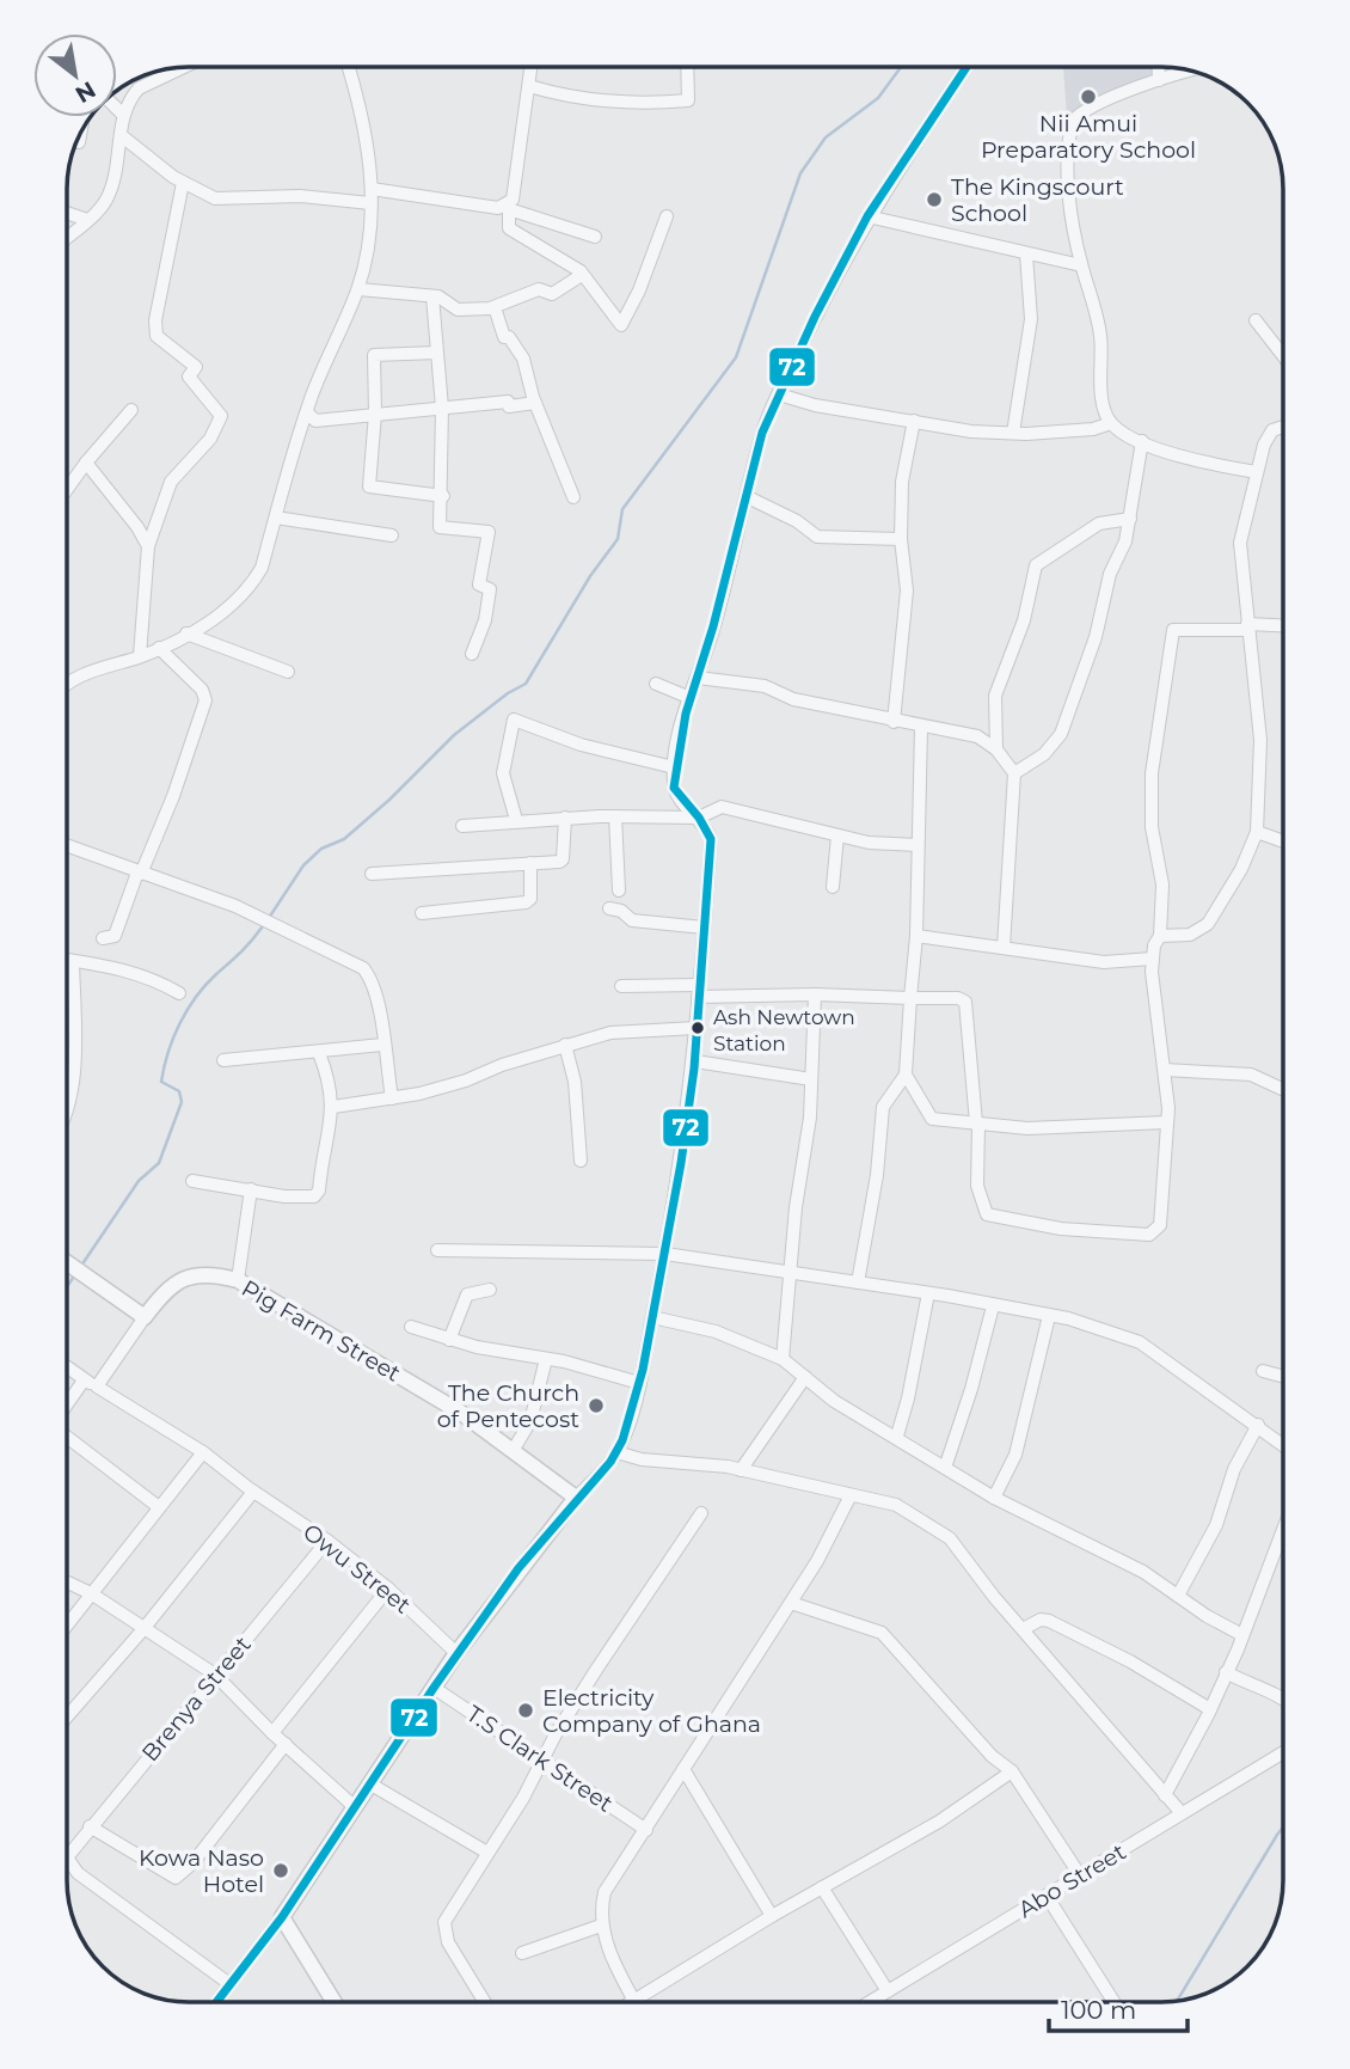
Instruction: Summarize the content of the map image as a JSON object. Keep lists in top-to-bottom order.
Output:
{
  "streets": {
    "street": [
      "Pig Farm Street",
      "Owu Street",
      "Brenya Street",
      "T.S Clark Street",
      "Abo Street"
    ]
  },
  "crossings": [
    ["Owu Street", "Brenya Street"]
  ],
  "places": [
    "Nii Amui Preparatory School",
    "The Kingscourt School",
    "Ash Newtown Station",
    "The Church of Pentecost",
    "Electricity Company of Ghana",
    "Kowa Naso Hotel"
  ],
  "lines": ["transit line 72"],
  "scale_bar": "100 m",
  "north": "bottom right"
}
